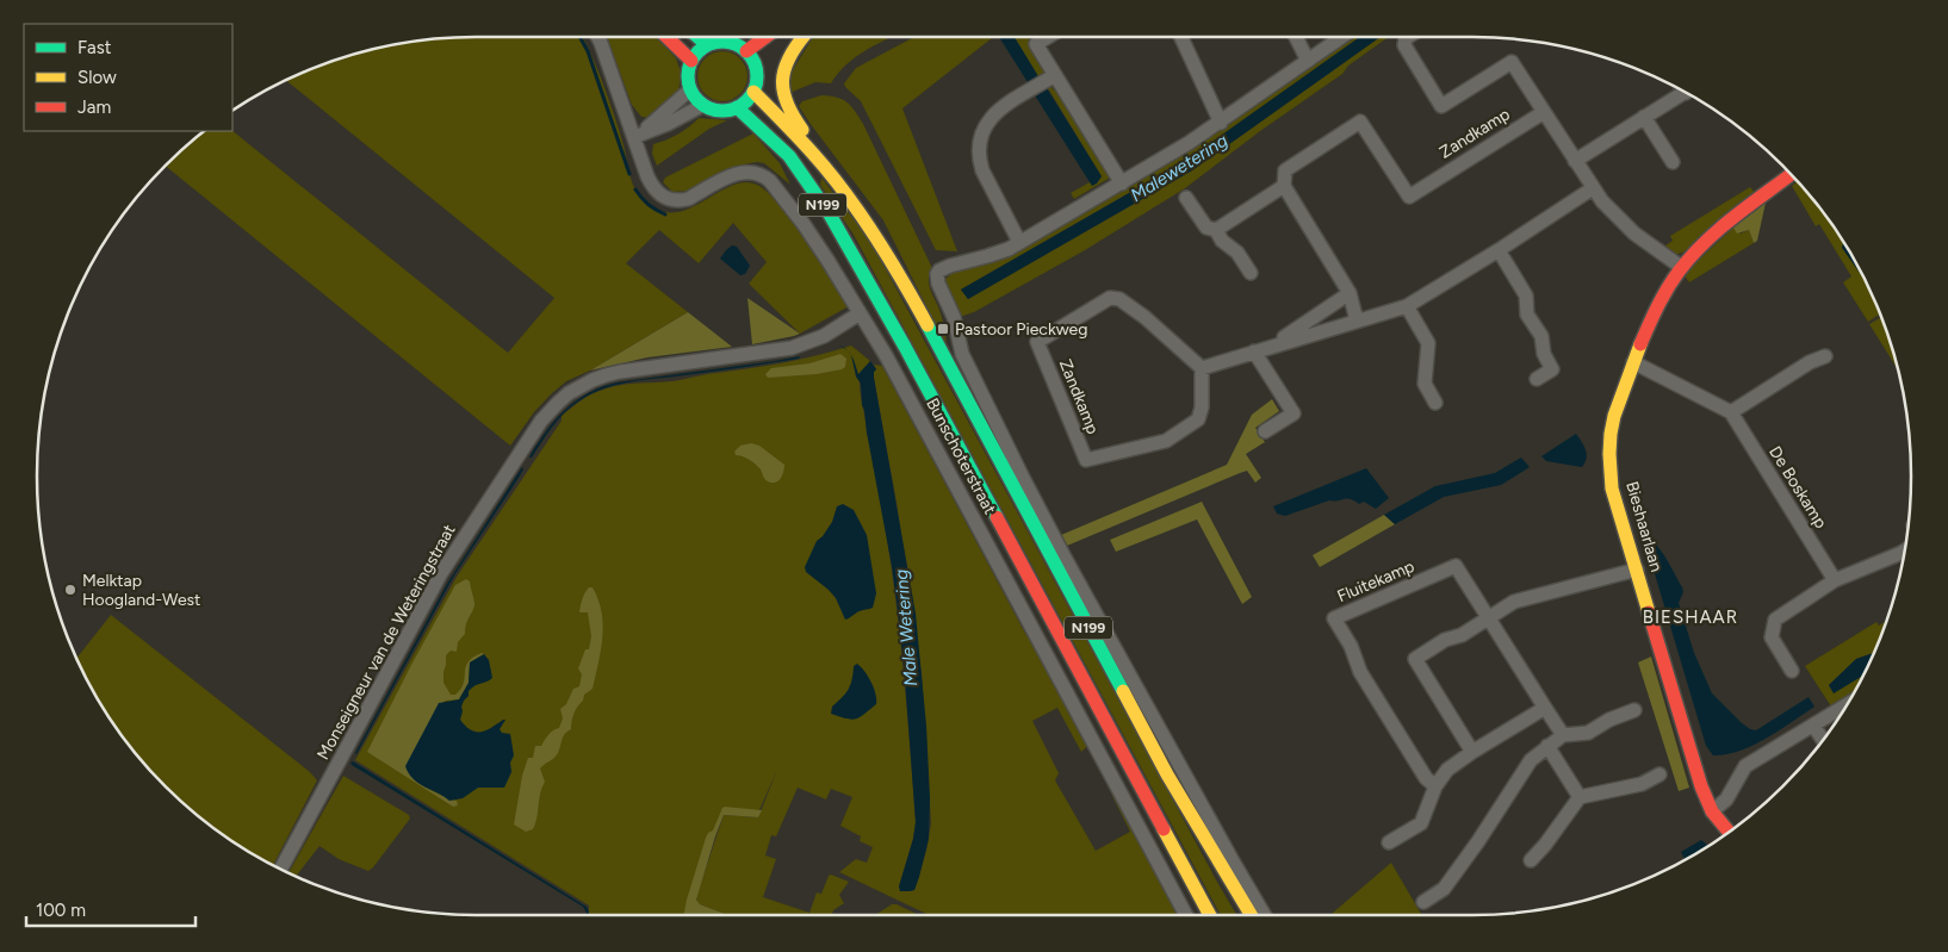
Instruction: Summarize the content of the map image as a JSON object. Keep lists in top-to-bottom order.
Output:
{
  "streets": {
    "main road": ["N199", "Bunschoterstraat", "Bieshaarlaan"],
    "street": [
      "Zandkamp",
      "De Boskamp",
      "Fluitekamp",
      "Monseigneur van de Weteringstraat"
    ]
  },
  "crossings": [
    ["Bunschoterstraat", "Monseigneur van de Weteringstraat"]
  ],
  "districts": ["BIESHAAR"],
  "water": ["Malewetering", "Male Wetering"],
  "places": {
    "transit": ["Pastoor Pieckweg"],
    "other": ["Melktap Hoogland-West"]
  },
  "legend": ["Fast", "Slow", "Jam"],
  "scale_bar": "100 m"
}
